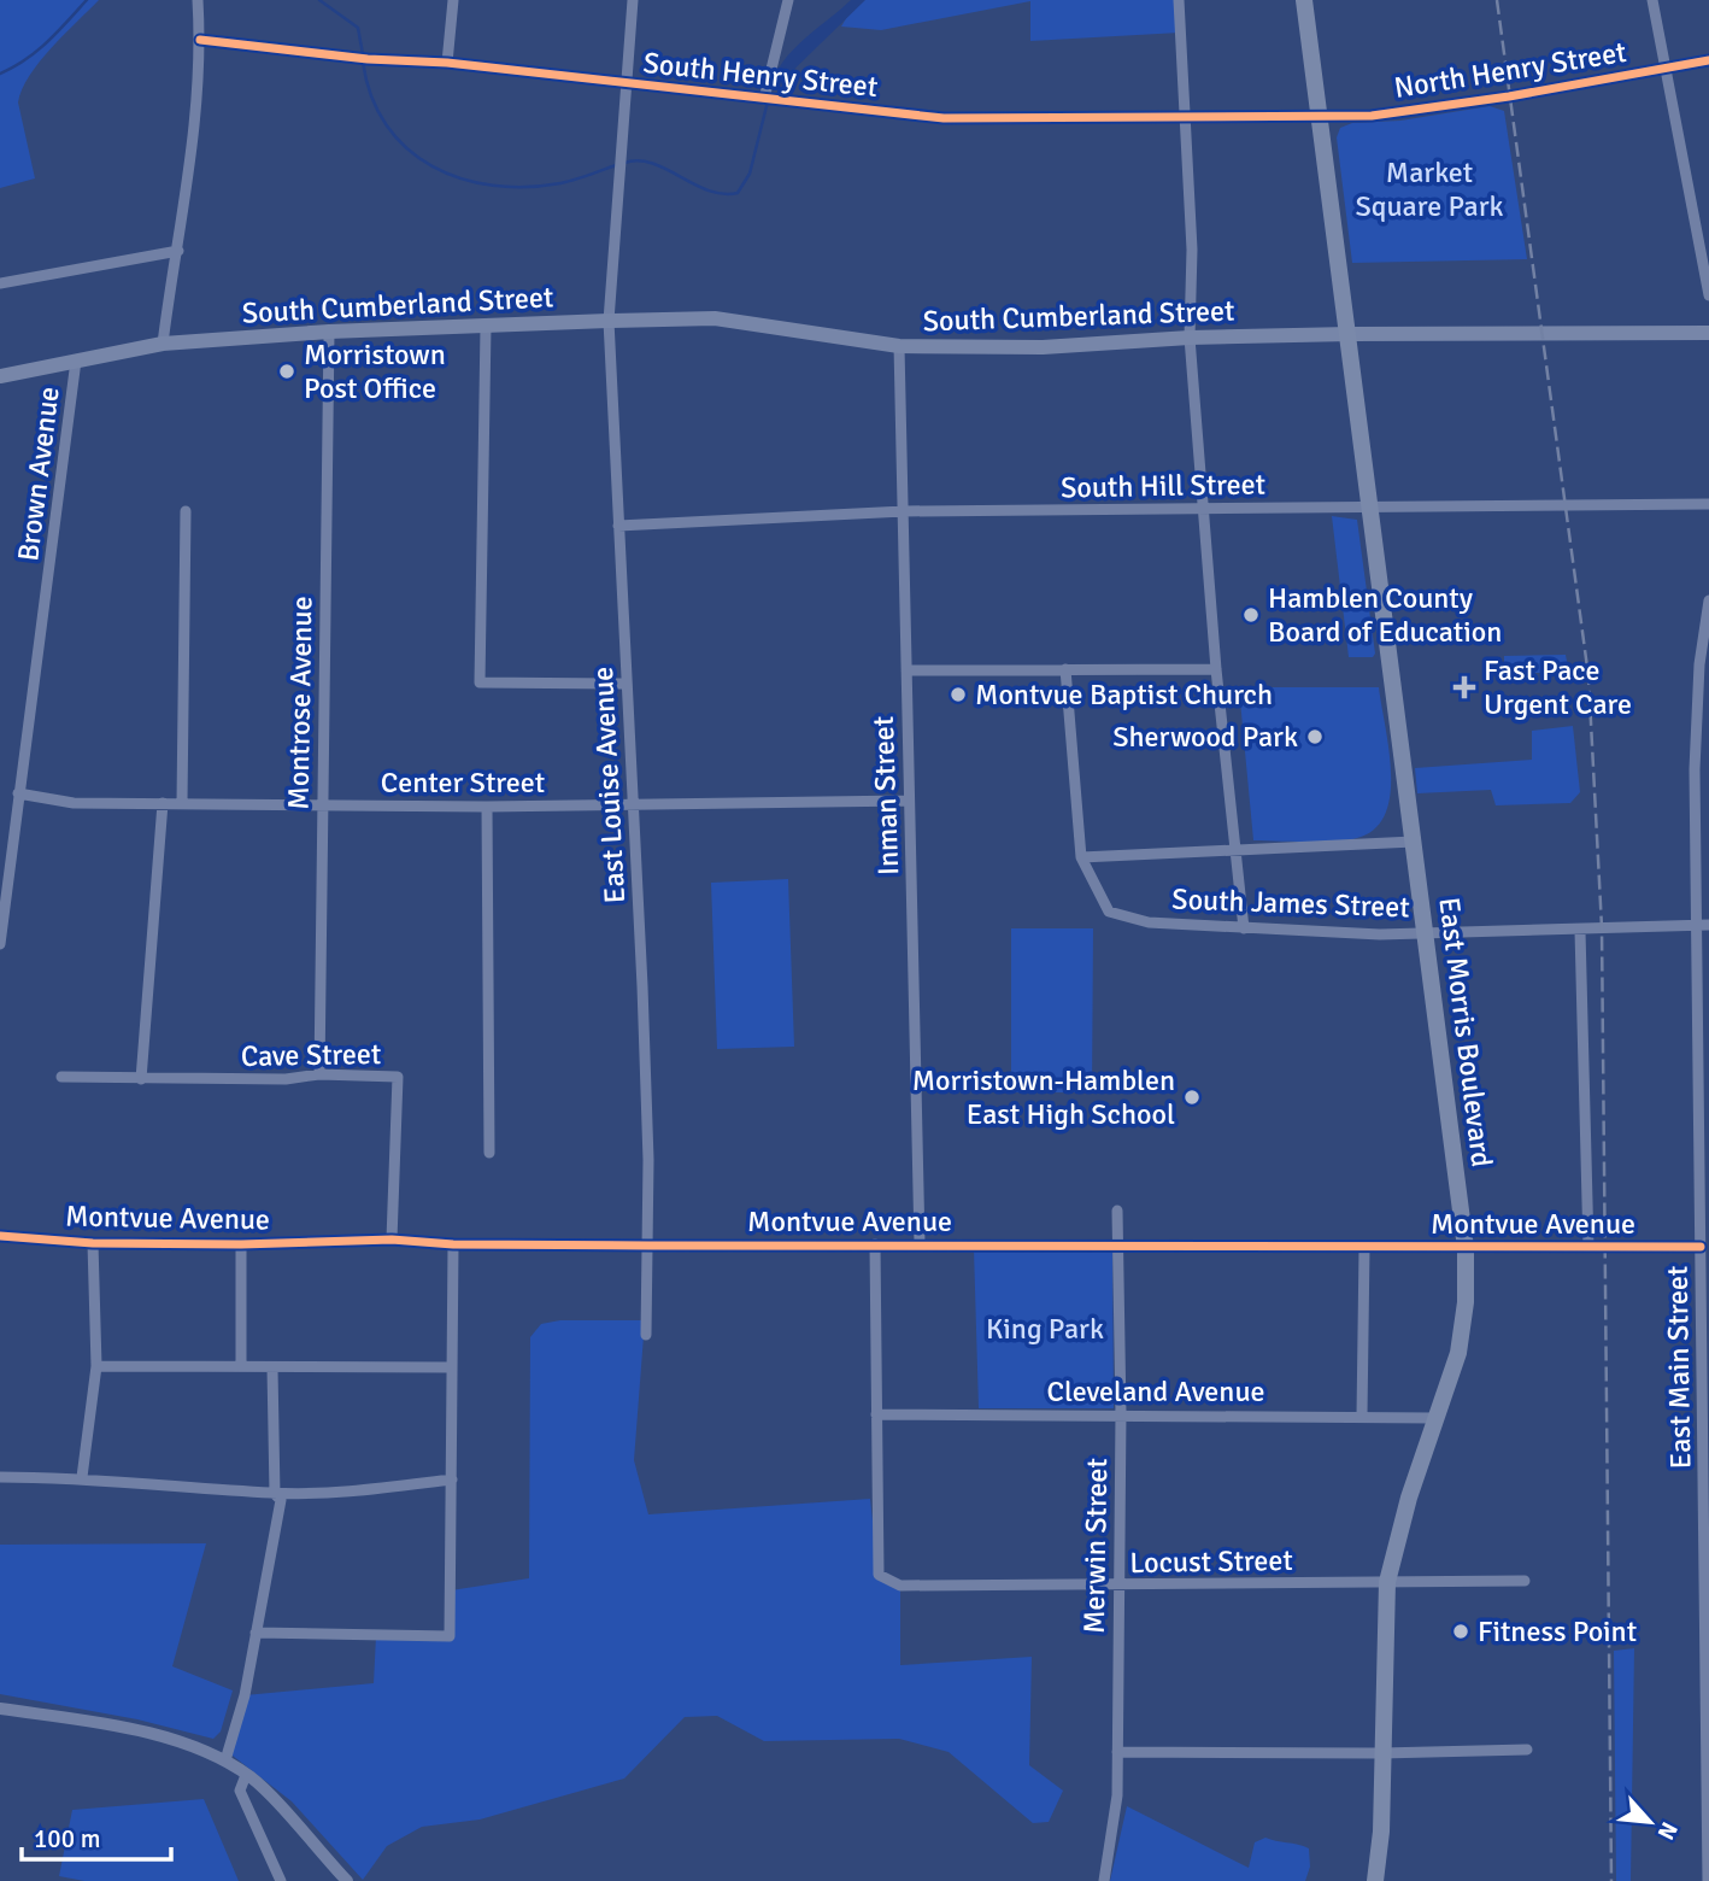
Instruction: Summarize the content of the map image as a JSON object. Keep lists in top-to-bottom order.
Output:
{
  "streets": {
    "main road": ["South Cumberland Street", "East Morris Boulevard"],
    "street": [
      "North Henry Street",
      "South Henry Street",
      "Brown Avenue",
      "South Hill Street",
      "Montrose Avenue",
      "Center Street",
      "East Louise Avenue",
      "Inman Street",
      "South James Street",
      "Cave Street",
      "Montvue Avenue",
      "East Main Street",
      "Cleveland Avenue",
      "Merwin Street",
      "Locust Street"
    ]
  },
  "crossings": [
    ["North Henry Street", "South Henry Street"],
    ["North Henry Street", "East Morris Boulevard"],
    ["South Henry Street", "East Louise Avenue"],
    ["South Henry Street", "East Morris Boulevard"],
    ["South Cumberland Street", "Brown Avenue"],
    ["South Cumberland Street", "Montrose Avenue"],
    ["South Cumberland Street", "East Louise Avenue"],
    ["South Cumberland Street", "Inman Street"],
    ["South Cumberland Street", "East Morris Boulevard"],
    ["Brown Avenue", "Center Street"],
    ["South Hill Street", "East Louise Avenue"],
    ["South Hill Street", "Inman Street"],
    ["South Hill Street", "East Morris Boulevard"],
    ["Montrose Avenue", "Center Street"],
    ["Montrose Avenue", "Cave Street"],
    ["Center Street", "East Louise Avenue"],
    ["Center Street", "Inman Street"],
    ["East Louise Avenue", "Montvue Avenue"],
    ["Inman Street", "Montvue Avenue"],
    ["South James Street", "East Morris Boulevard"],
    ["South James Street", "East Main Street"],
    ["East Morris Boulevard", "Montvue Avenue"],
    ["East Morris Boulevard", "Cleveland Avenue"],
    ["East Morris Boulevard", "Locust Street"],
    ["Cave Street", "Montvue Avenue"],
    ["Montvue Avenue", "East Main Street"],
    ["Montvue Avenue", "Merwin Street"],
    ["Cleveland Avenue", "Merwin Street"],
    ["Cleveland Avenue", "Locust Street"],
    ["Merwin Street", "Locust Street"]
  ],
  "parks": ["Market Square Park", "King Park"],
  "places": {
    "other": [
      "Morristown Post Office",
      "Hamblen County Board of Education",
      "Montvue Baptist Church",
      "Sherwood Park",
      "Morristown-Hamblen East High School",
      "Fitness Point"
    ],
    "health": ["Fast Pace Urgent Care"]
  },
  "scale_bar": "100 m",
  "north": "bottom right"
}
